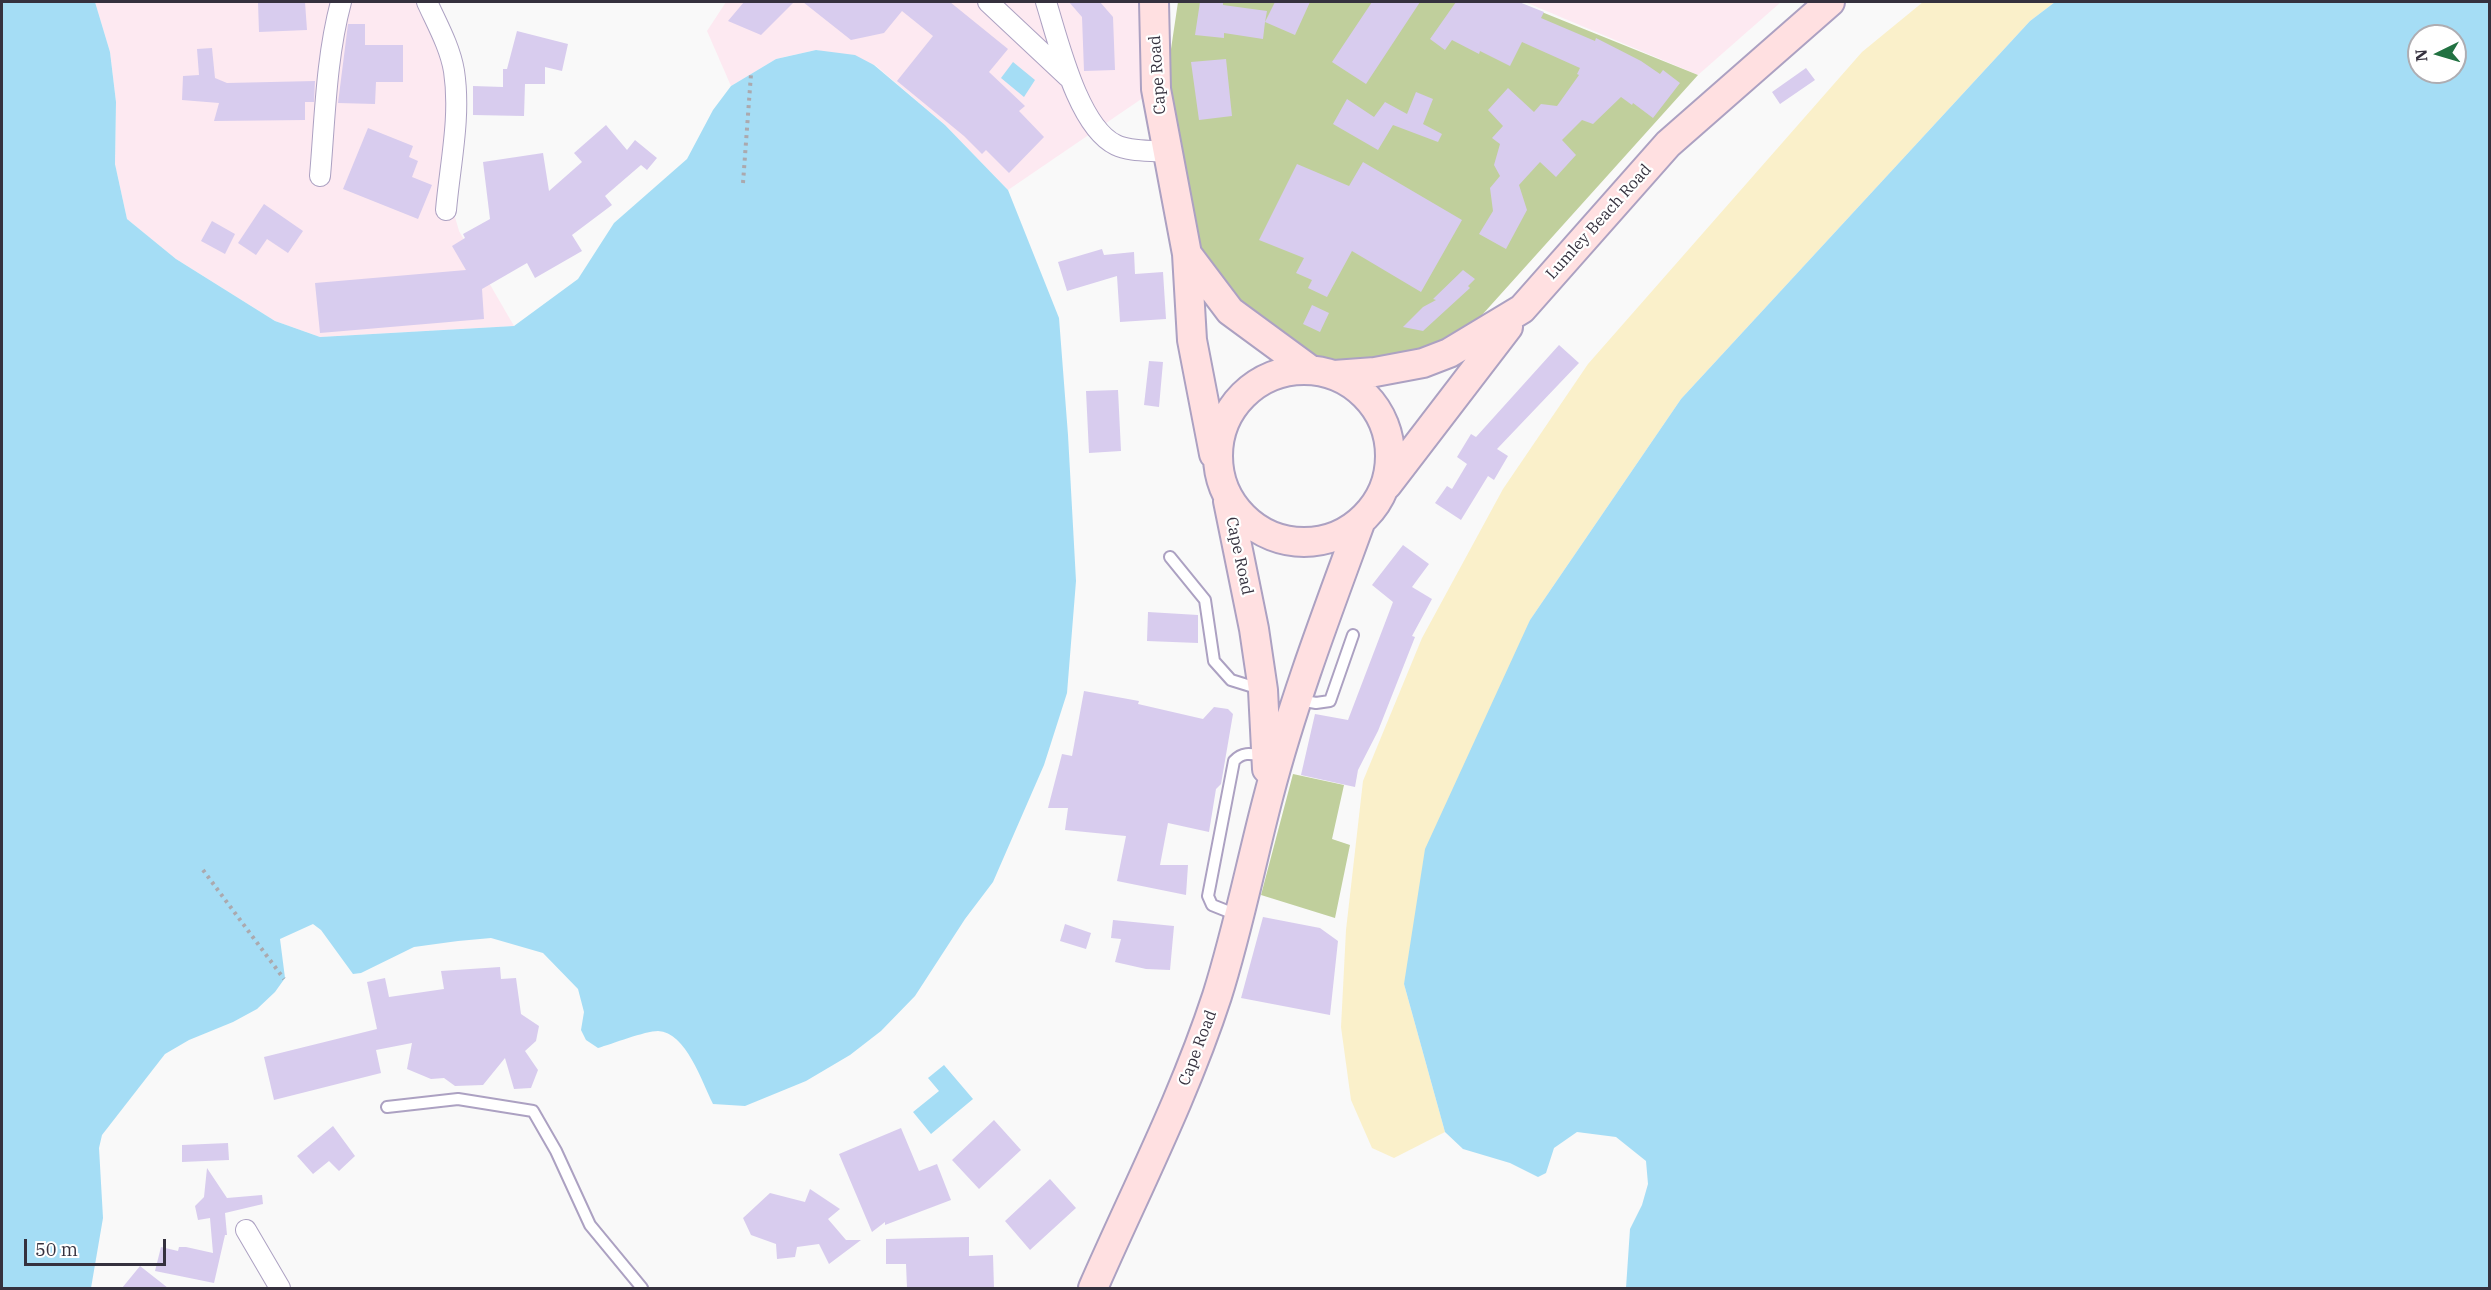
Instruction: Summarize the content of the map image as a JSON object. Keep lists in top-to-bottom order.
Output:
{
  "streets": {
    "main road": ["Cape Road", "Lumley Beach Road"]
  },
  "crossings": [
    ["Cape Road", "Lumley Beach Road"]
  ],
  "scale_bar": "50 m",
  "north": "left"
}
